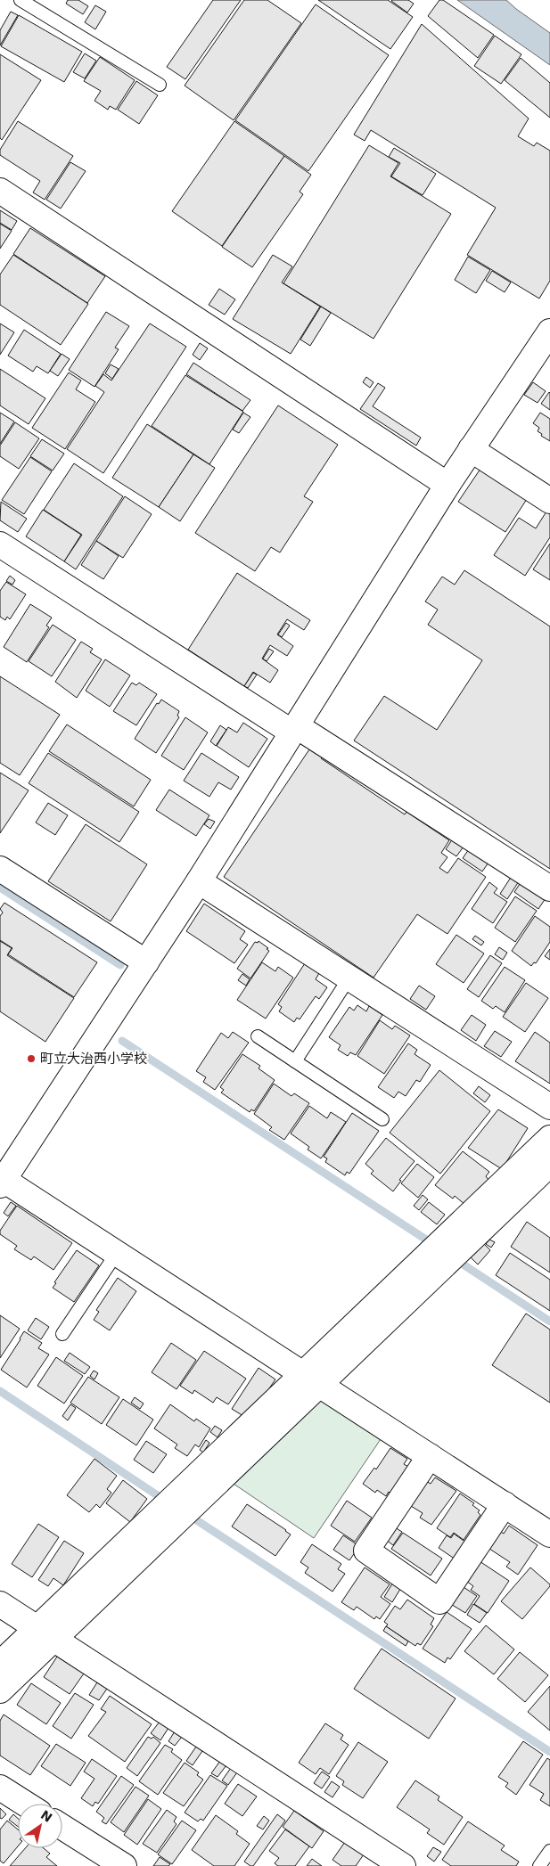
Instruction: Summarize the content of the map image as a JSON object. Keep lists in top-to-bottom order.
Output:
{
  "places": ["町立大治西小学校"],
  "north": "top right"
}
